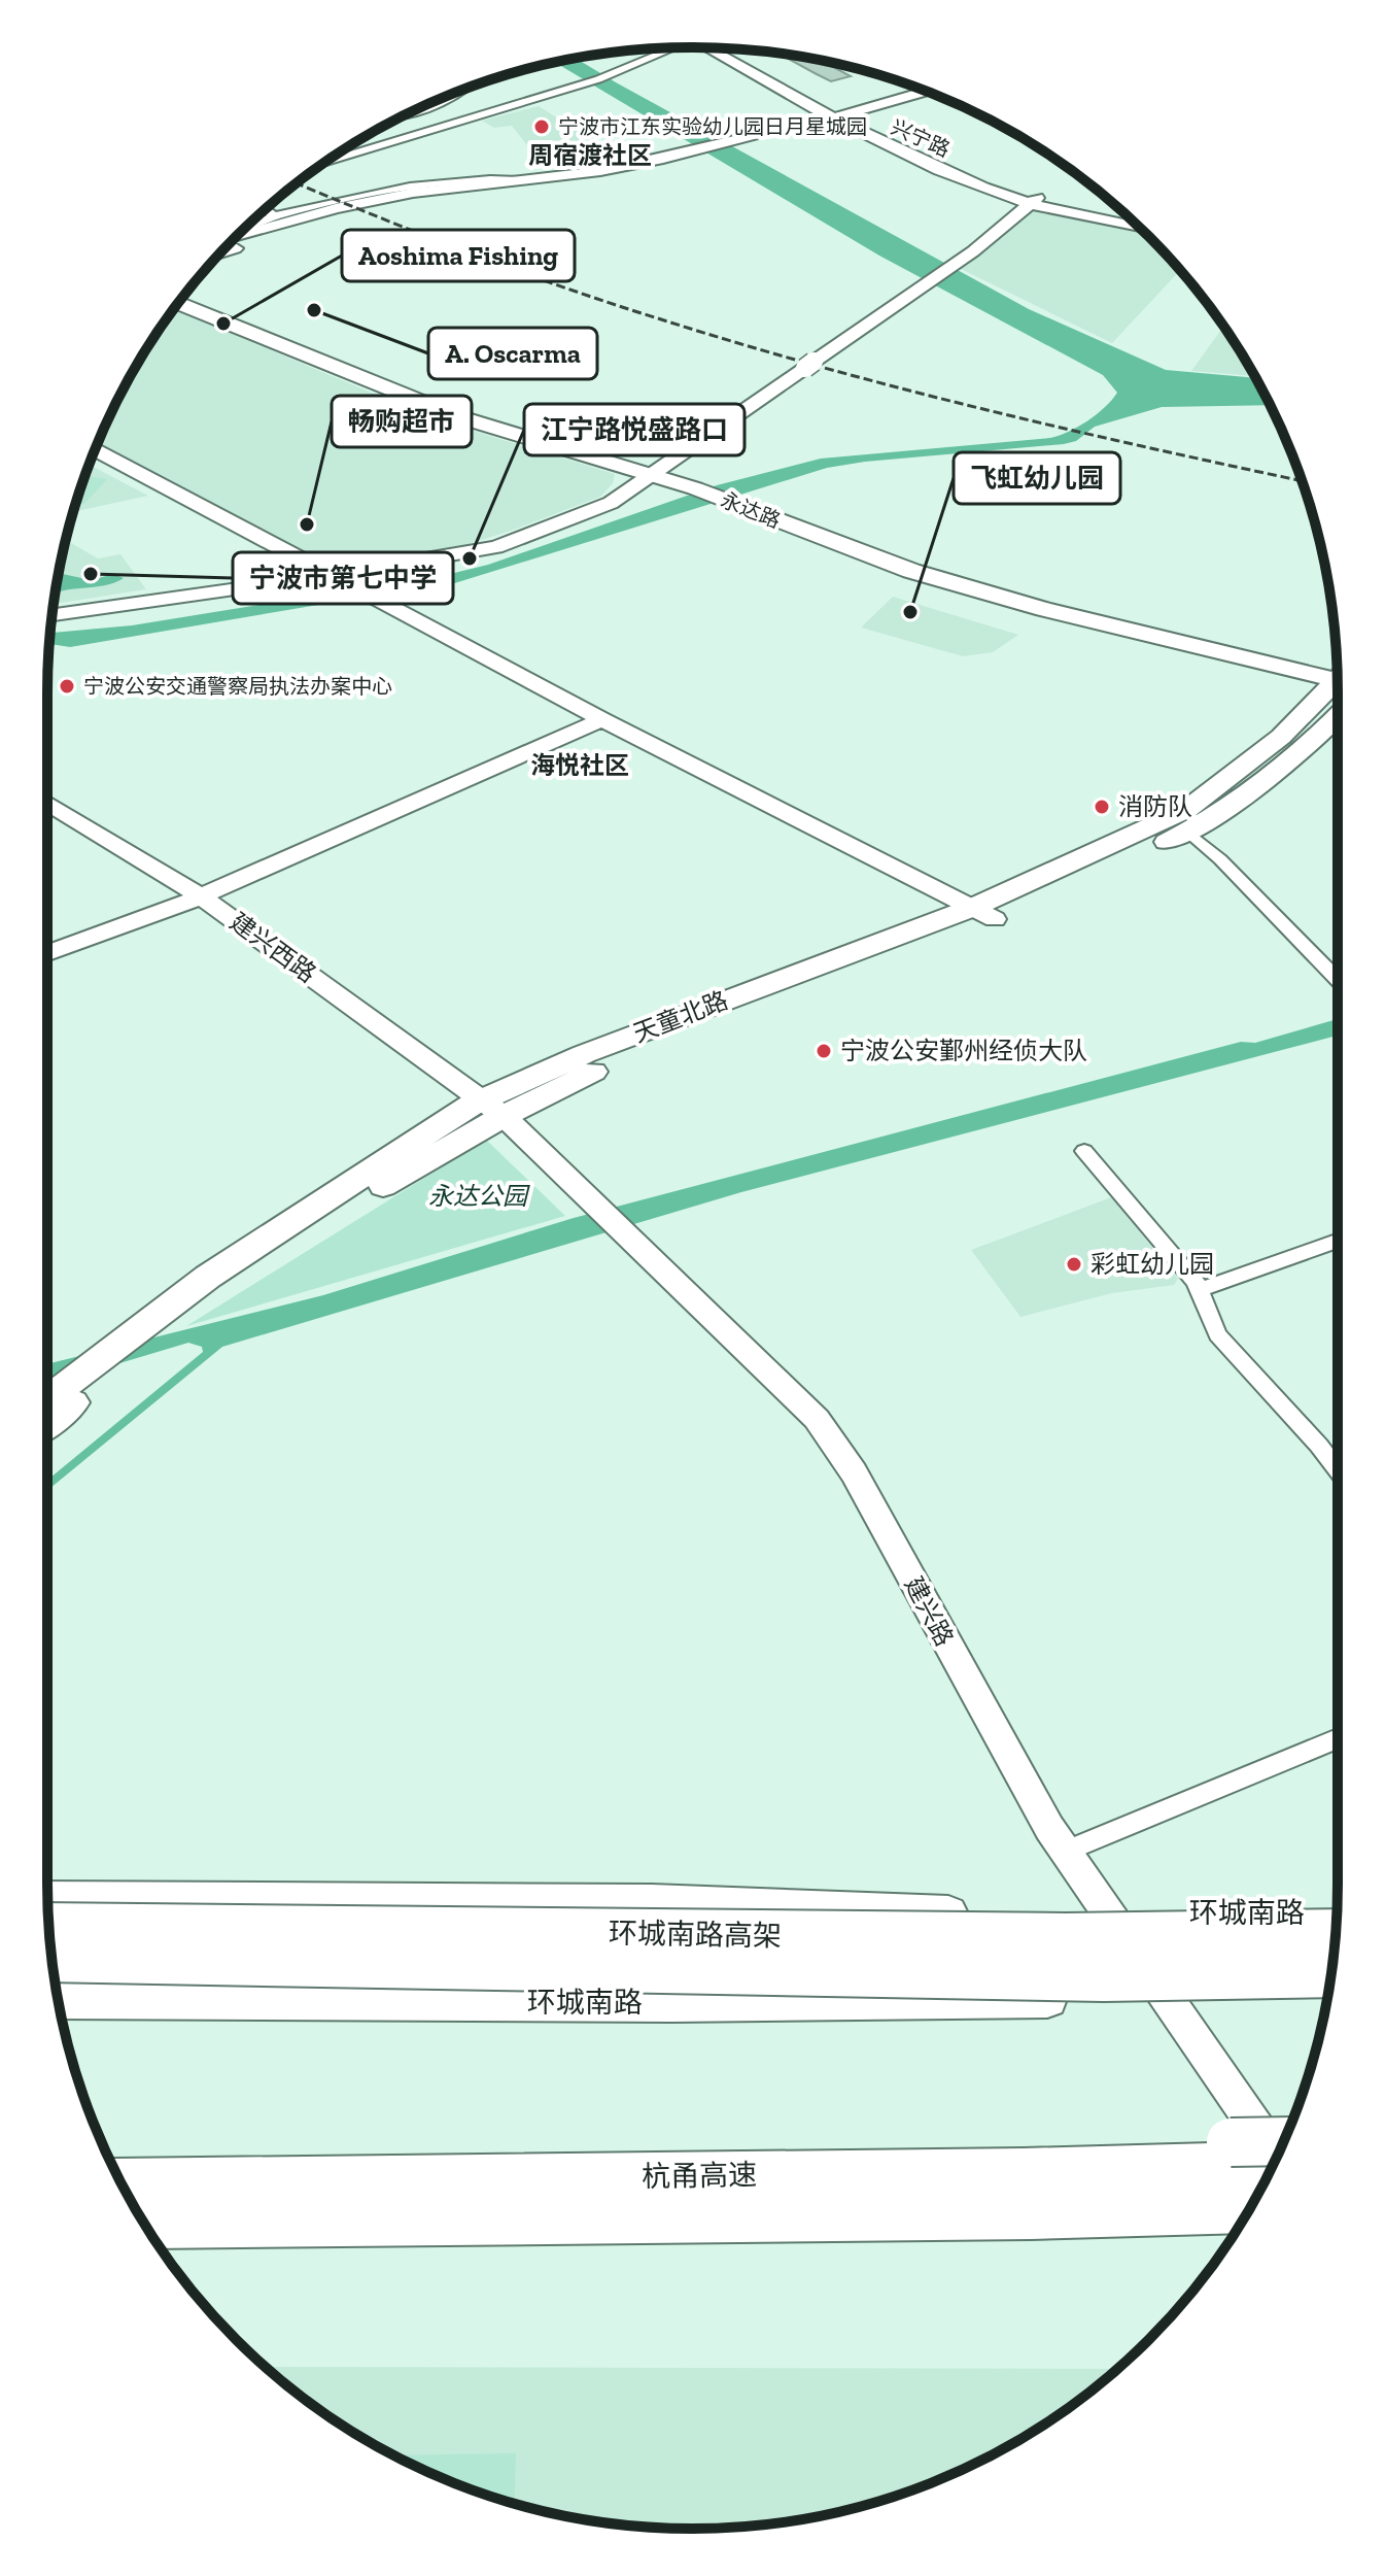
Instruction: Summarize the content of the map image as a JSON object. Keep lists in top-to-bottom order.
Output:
{
  "streets": {
    "highway": ["环城南路高架", "杭甬高速"],
    "main road": ["永达路", "天童北路", "环城南路"],
    "street": ["兴宁路", "建兴西路", "建兴路"]
  },
  "crossings": [
    ["建兴西路", "天童北路"],
    ["建兴西路", "建兴路"],
    ["天童北路", "建兴路"],
    ["建兴路", "杭甬高速"]
  ],
  "districts": ["周宿渡社区", "海悦社区"],
  "parks": ["永达公园"],
  "places": [
    "宁波市江东实验幼儿园日月星城园",
    "A. Oscarma",
    "Aoshima Fishing",
    "畅购超市",
    "江宁路悦盛路口",
    "宁波市第七中学",
    "飞虹幼儿园",
    "宁波公安交通警察局执法办案中心",
    "消防队",
    "宁波公安鄞州经侦大队",
    "彩虹幼儿园"
  ]
}
